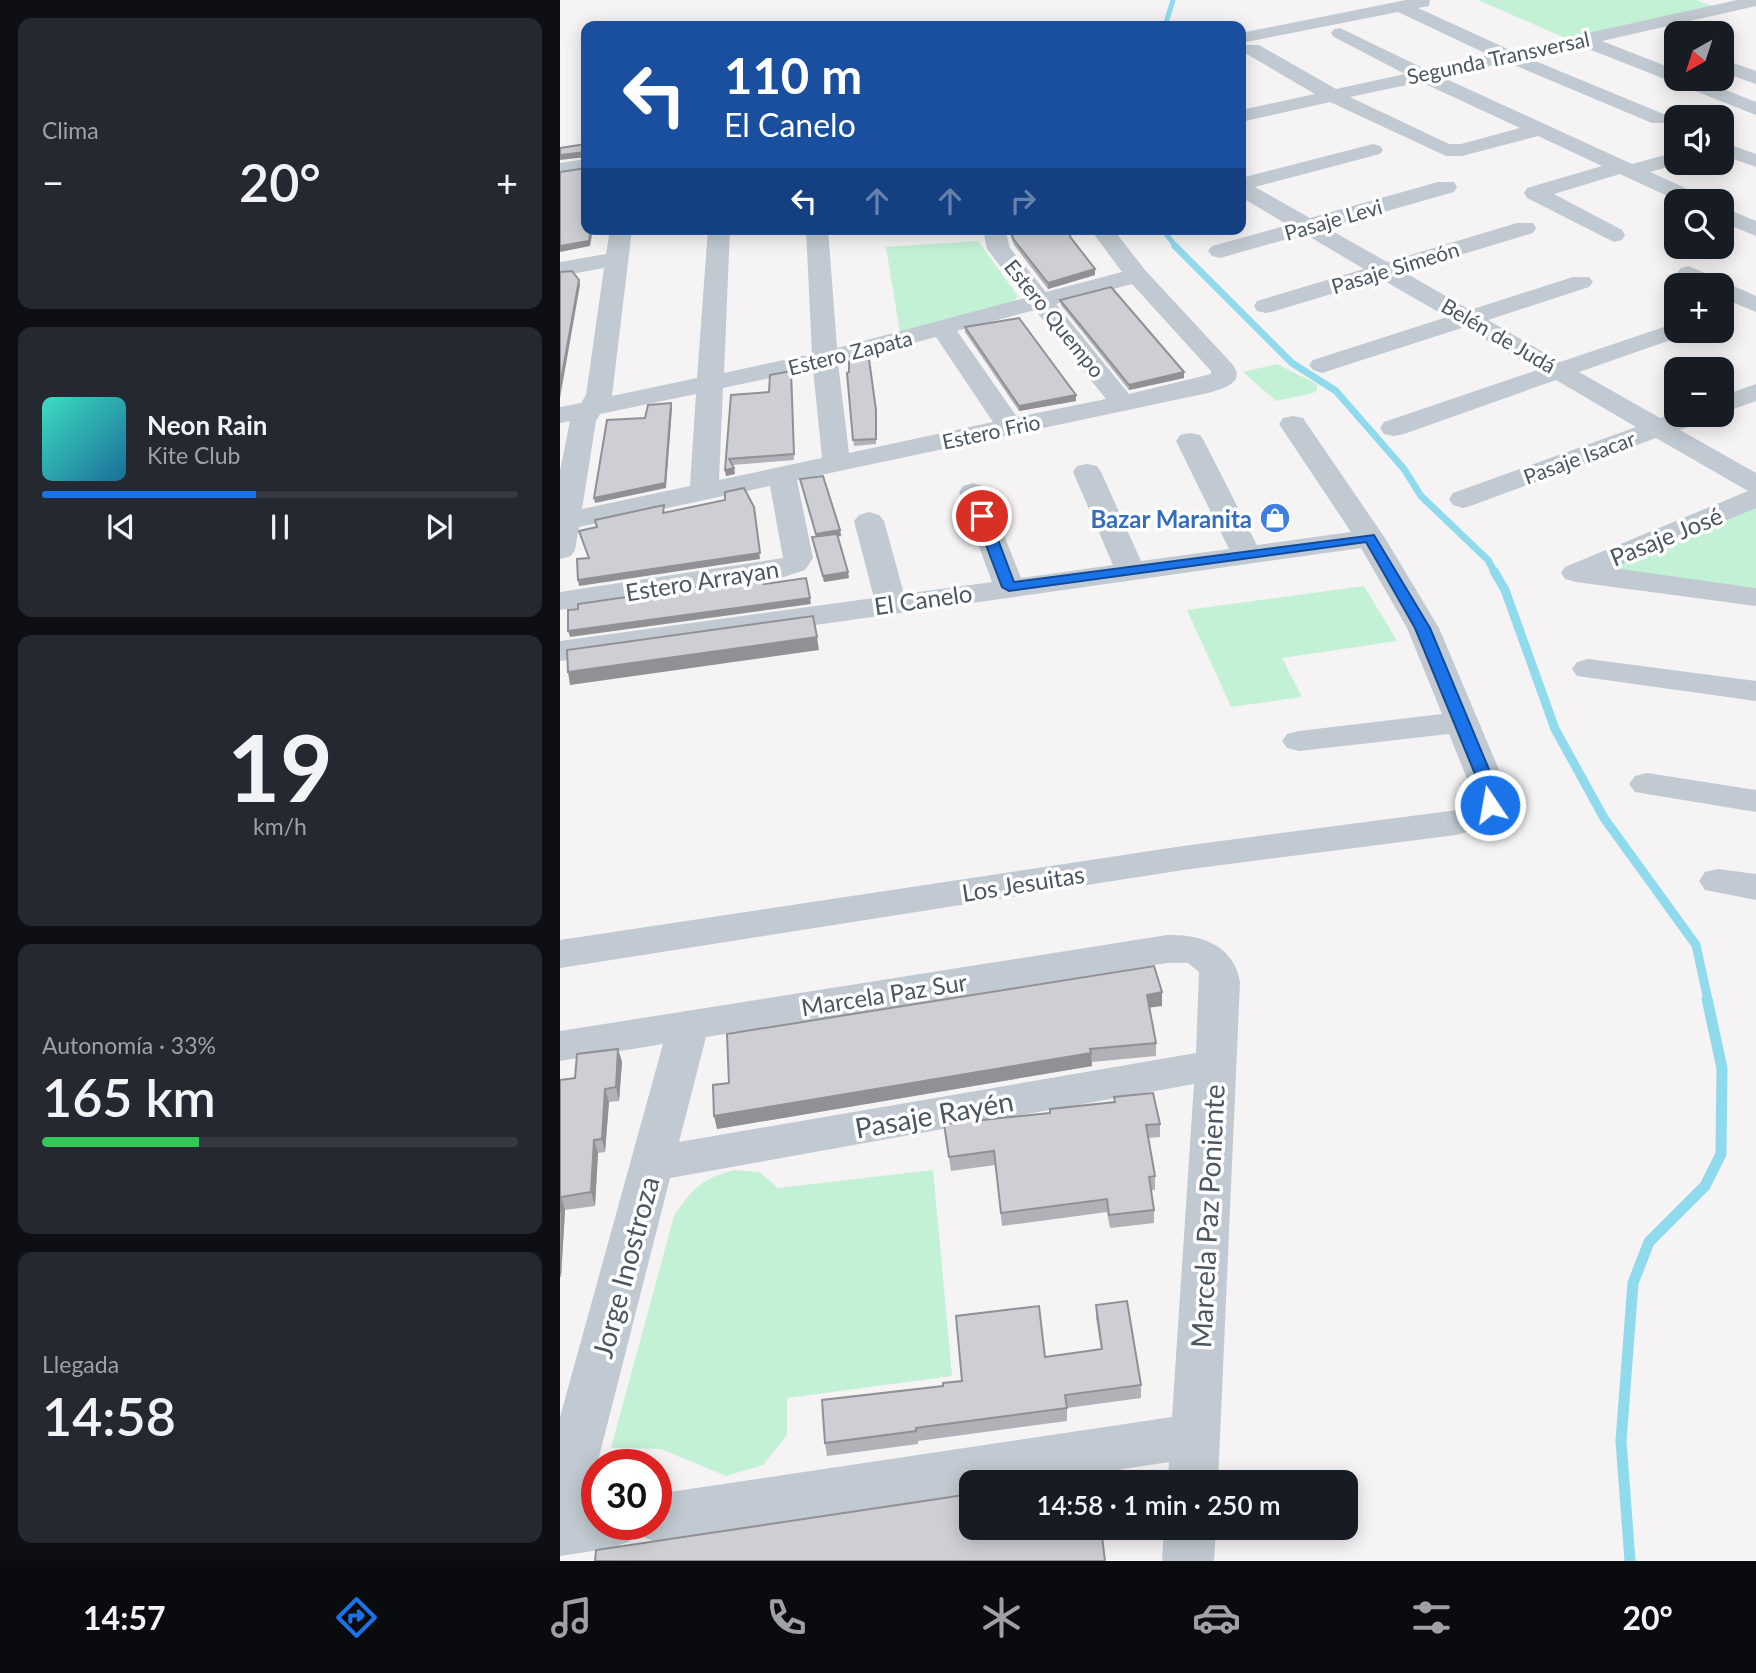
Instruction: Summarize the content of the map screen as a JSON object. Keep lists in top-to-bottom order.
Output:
{
  "streets": {
    "street": [
      "Segunda Transversal",
      "Pasaje Levi",
      "Pasaje Simeón",
      "Estero Quempo",
      "Belén de Judá",
      "Estero Zapata",
      "Estero Frio",
      "Pasaje Isacar",
      "Pasaje José",
      "Estero Arrayan",
      "El Canelo",
      "Los Jesuitas",
      "Marcela Paz Sur",
      "Pasaje Rayén",
      "Marcela Paz Poniente",
      "Jorge Inostroza"
    ]
  },
  "crossings": [
    ["Pasaje Levi", "Belén de Judá"],
    ["Pasaje Simeón", "Belén de Judá"],
    ["Estero Quempo", "Estero Zapata"],
    ["Estero Quempo", "Estero Frio"],
    ["Belén de Judá", "Pasaje Isacar"],
    ["Estero Zapata", "Estero Frio"],
    ["Estero Frio", "Estero Arrayan"],
    ["Marcela Paz Sur", "Marcela Paz Poniente"],
    ["Marcela Paz Sur", "Jorge Inostroza"],
    ["Pasaje Rayén", "Marcela Paz Poniente"],
    ["Pasaje Rayén", "Jorge Inostroza"]
  ],
  "places": {
    "shop": ["Bazar Maranita"]
  },
  "north": "bottom left",
  "page": {
    "tile": [
      "Clima",
      ["19", "km/h"],
      ["Autonomía · 33%", "165 km"],
      ["Llegada", "14:58"]
    ],
    "map_buttons": ["+", "−"],
    "turn": ["110 m", "El Canelo"],
    "heat": ["−", "20°", "+"],
    "song": ["Neon Rain", "Kite Club"],
    "limit": "30",
    "trip": "14:58 · 1 min · 250 m",
    "tabs": ["14:57", "20°"]
  }
}
